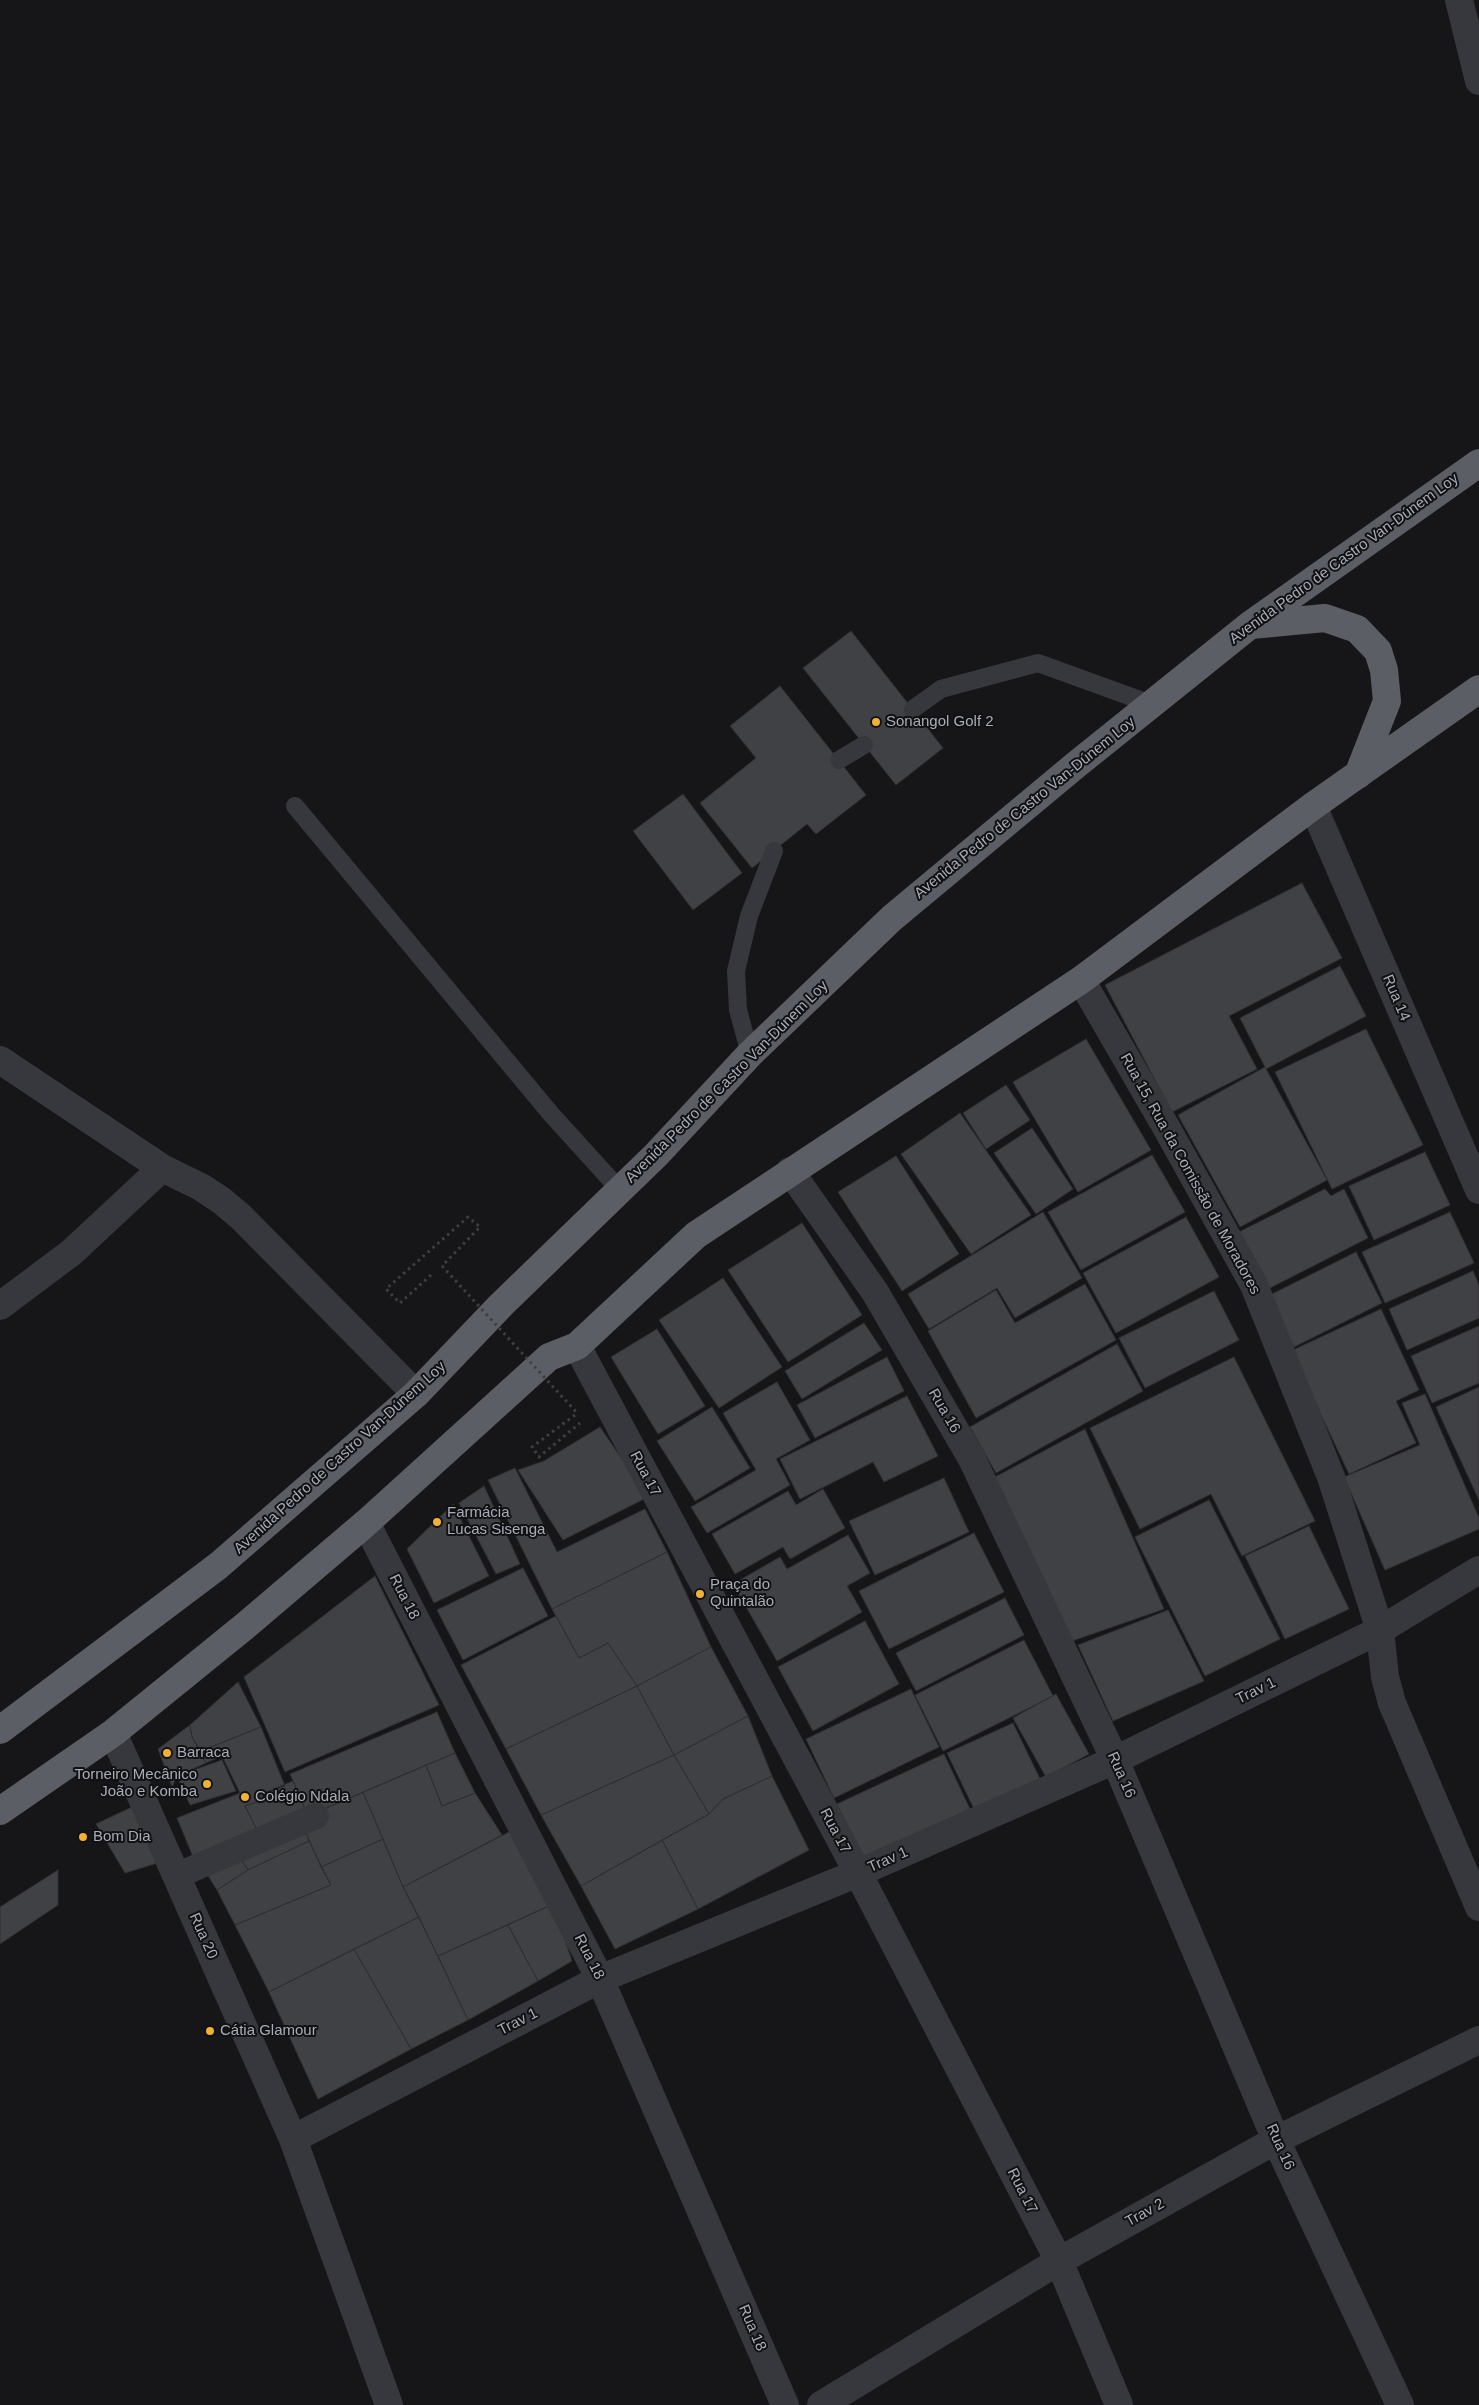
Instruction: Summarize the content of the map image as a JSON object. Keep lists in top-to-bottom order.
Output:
{
  "streets": {
    "highway": ["Avenida Pedro de Castro Van-Dúnem Loy"],
    "street": [
      "Rua 14",
      "Rua 15, Rua da Comissão de Moradores",
      "Rua 16",
      "Rua 17",
      "Rua 18",
      "Trav 1",
      "Rua 20",
      "Trav 2"
    ]
  },
  "crossings": [
    ["Rua 15, Rua da Comissão de Moradores", "Trav 1"],
    ["Rua 16", "Trav 1"],
    ["Rua 16", "Trav 2"],
    ["Rua 17", "Trav 1"],
    ["Rua 17", "Trav 2"],
    ["Rua 18", "Trav 1"],
    ["Trav 1", "Rua 20"]
  ],
  "places": [
    "Sonangol Golf 2",
    "Farmácia Lucas Sisenga",
    "Praça do Quintalão",
    "Barraca",
    "Torneiro Mecânico João e Komba",
    "Colégio Ndala",
    "Bom Dia",
    "Cátia Glamour"
  ]
}
